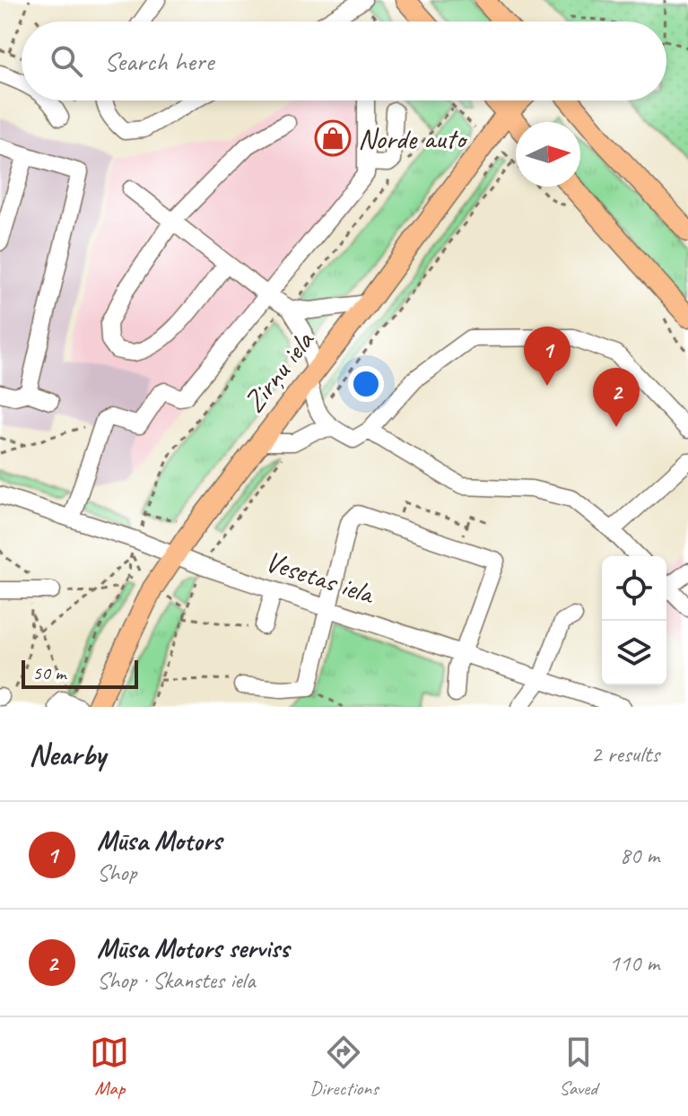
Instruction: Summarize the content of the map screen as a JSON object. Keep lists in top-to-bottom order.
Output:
{
  "streets": {
    "main road": ["Zirņu iela"],
    "street": ["Vesetas iela"]
  },
  "crossings": [
    ["Zirņu iela", "Vesetas iela"]
  ],
  "places": {
    "shop": ["Norde auto"]
  },
  "scale_bar": "50 m",
  "north": "right",
  "page": {
    "search": "Search here",
    "pins": ["1", "2"],
    "scale": "50 m",
    "heading": ["Nearby", "2 results"],
    "list": [
      {
        "mark": "1",
        "name": "Mūsa Motors",
        "note": "Shop",
        "value": "80 m"
      },
      {
        "mark": "2",
        "name": "Mūsa Motors serviss",
        "note": "Shop · Skanstes iela",
        "value": "110 m"
      }
    ],
    "nav": ["Map", "Directions", "Saved"]
  }
}
